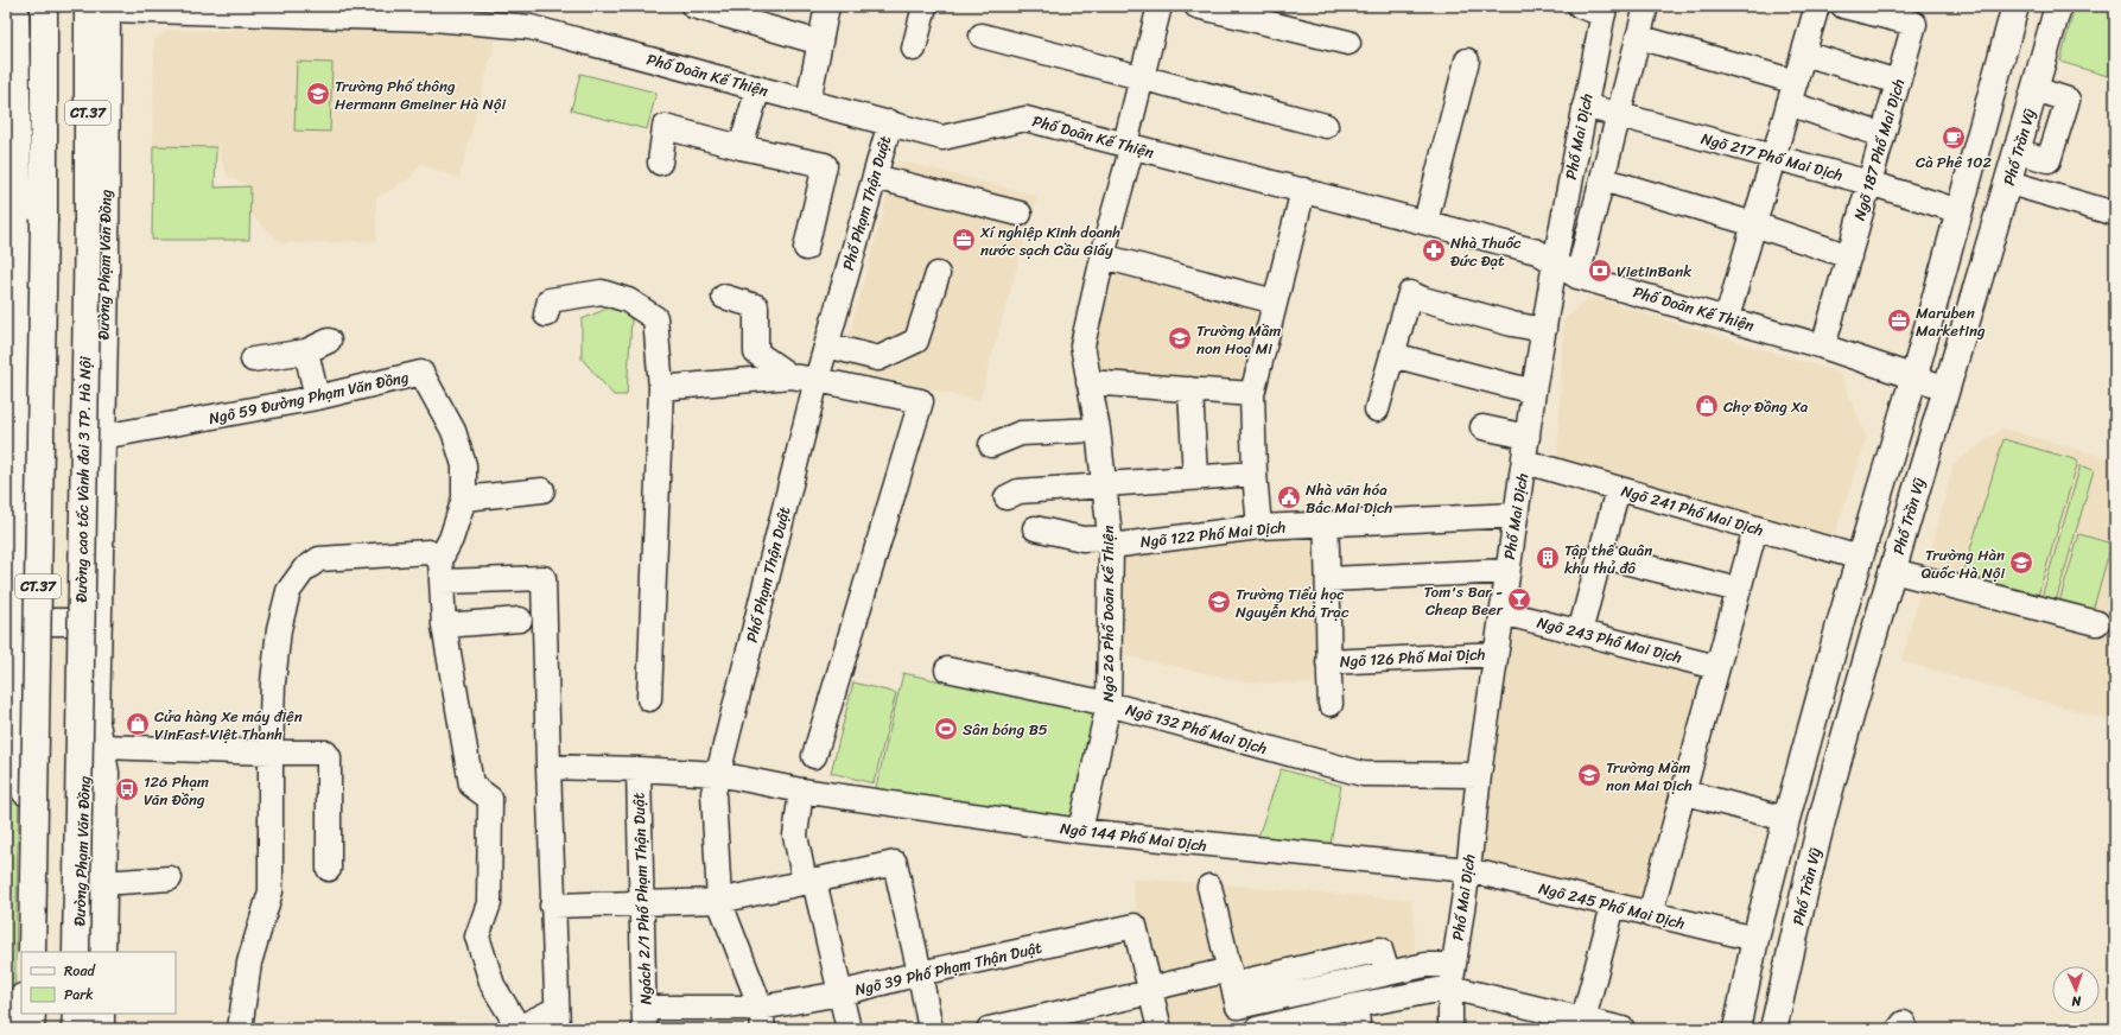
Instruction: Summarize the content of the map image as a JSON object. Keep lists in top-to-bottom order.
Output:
{
  "streets": {
    "main road": [
      "CT.37",
      "Phố Trần Vỹ",
      "Đường Phạm Văn Đồng",
      "Đường cao tốc Vành đai 3 TP. Hà Nội"
    ],
    "street": [
      "Phố Doãn Kế Thiện",
      "Phố Mai Dịch",
      "Ngõ 187 Phố Mai Dịch",
      "Ngõ 217 Phố Mai Dịch",
      "Phố Phạm Thận Duật",
      "Ngõ 59 Đường Phạm Văn Đồng",
      "Ngõ 241 Phố Mai Dịch",
      "Ngõ 122 Phố Mai Dịch",
      "Ngõ 26 Phố Doãn Kế Thiện",
      "Ngõ 243 Phố Mai Dịch",
      "Ngõ 126 Phố Mai Dịch",
      "Ngõ 132 Phố Mai Dịch",
      "Ngõ 144 Phố Mai Dịch",
      "Ngách 2/1 Phố Phạm Thận Duật",
      "Ngõ 245 Phố Mai Dịch",
      "Ngõ 39 Phố Phạm Thận Duật"
    ]
  },
  "crossings": [
    ["Phố Doãn Kế Thiện", "Phố Mai Dịch"],
    ["Phố Doãn Kế Thiện", "Phố Trần Vỹ"],
    ["Phố Doãn Kế Thiện", "Ngõ 187 Phố Mai Dịch"],
    ["Phố Doãn Kế Thiện", "Phố Phạm Thận Duật"],
    ["Phố Doãn Kế Thiện", "Đường Phạm Văn Đồng"],
    ["Phố Doãn Kế Thiện", "Đường cao tốc Vành đai 3 TP. Hà Nội"],
    ["Phố Doãn Kế Thiện", "Ngõ 26 Phố Doãn Kế Thiện"],
    ["Phố Mai Dịch", "Ngõ 217 Phố Mai Dịch"],
    ["Phố Mai Dịch", "Ngõ 241 Phố Mai Dịch"],
    ["Phố Mai Dịch", "Ngõ 122 Phố Mai Dịch"],
    ["Phố Mai Dịch", "Ngõ 243 Phố Mai Dịch"],
    ["Phố Mai Dịch", "Ngõ 126 Phố Mai Dịch"],
    ["Phố Mai Dịch", "Ngõ 132 Phố Mai Dịch"],
    ["Phố Mai Dịch", "Ngõ 144 Phố Mai Dịch"],
    ["Phố Mai Dịch", "Ngõ 245 Phố Mai Dịch"],
    ["Ngõ 187 Phố Mai Dịch", "Ngõ 217 Phố Mai Dịch"],
    ["Phố Phạm Thận Duật", "Ngõ 144 Phố Mai Dịch"],
    ["Phố Phạm Thận Duật", "Ngõ 39 Phố Phạm Thận Duật"],
    ["Đường Phạm Văn Đồng", "Ngõ 59 Đường Phạm Văn Đồng"],
    ["Đường Phạm Văn Đồng", "Đường cao tốc Vành đai 3 TP. Hà Nội"],
    ["Ngõ 122 Phố Mai Dịch", "Ngõ 26 Phố Doãn Kế Thiện"],
    ["Ngõ 26 Phố Doãn Kế Thiện", "Ngõ 132 Phố Mai Dịch"],
    ["Ngõ 26 Phố Doãn Kế Thiện", "Ngõ 144 Phố Mai Dịch"],
    ["Ngõ 144 Phố Mai Dịch", "Ngách 2/1 Phố Phạm Thận Duật"],
    ["Ngõ 144 Phố Mai Dịch", "Ngõ 245 Phố Mai Dịch"],
    ["Ngách 2/1 Phố Phạm Thận Duật", "Ngõ 39 Phố Phạm Thận Duật"]
  ],
  "places": {
    "school or university": [
      "Trường Phổ thông Hermann Gmeiner Hà Nội",
      "Trường Mầm non Hoạ Mi",
      "Trường Hàn Quốc Hà Nội",
      "Trường Tiểu học Nguyễn Khả Trạc",
      "Trường Mầm non Mai Dịch"
    ],
    "cafe": ["Cà Phê 102"],
    "office": ["Xí nghiệp Kinh doanh nước sạch Cầu Giấy", "Maruben Marketing"],
    "pharmacy": ["Nhà Thuốc Đức Đạt"],
    "bank": ["VietinBank"],
    "shop": ["Chợ Đồng Xa", "Cửa hàng Xe máy điện VinFast Việt Thanh"],
    "public building": ["Nhà văn hóa Bắc Mai Dịch"],
    "building": ["Tập thể Quân khu thủ đô"],
    "bar": ["Tom's Bar - Cheap Beer"],
    "sports": ["Sân bóng B5"],
    "bus stop": ["126 Phạm Văn Đồng"]
  },
  "legend": ["Road", "Park"],
  "north": "bottom"
}
